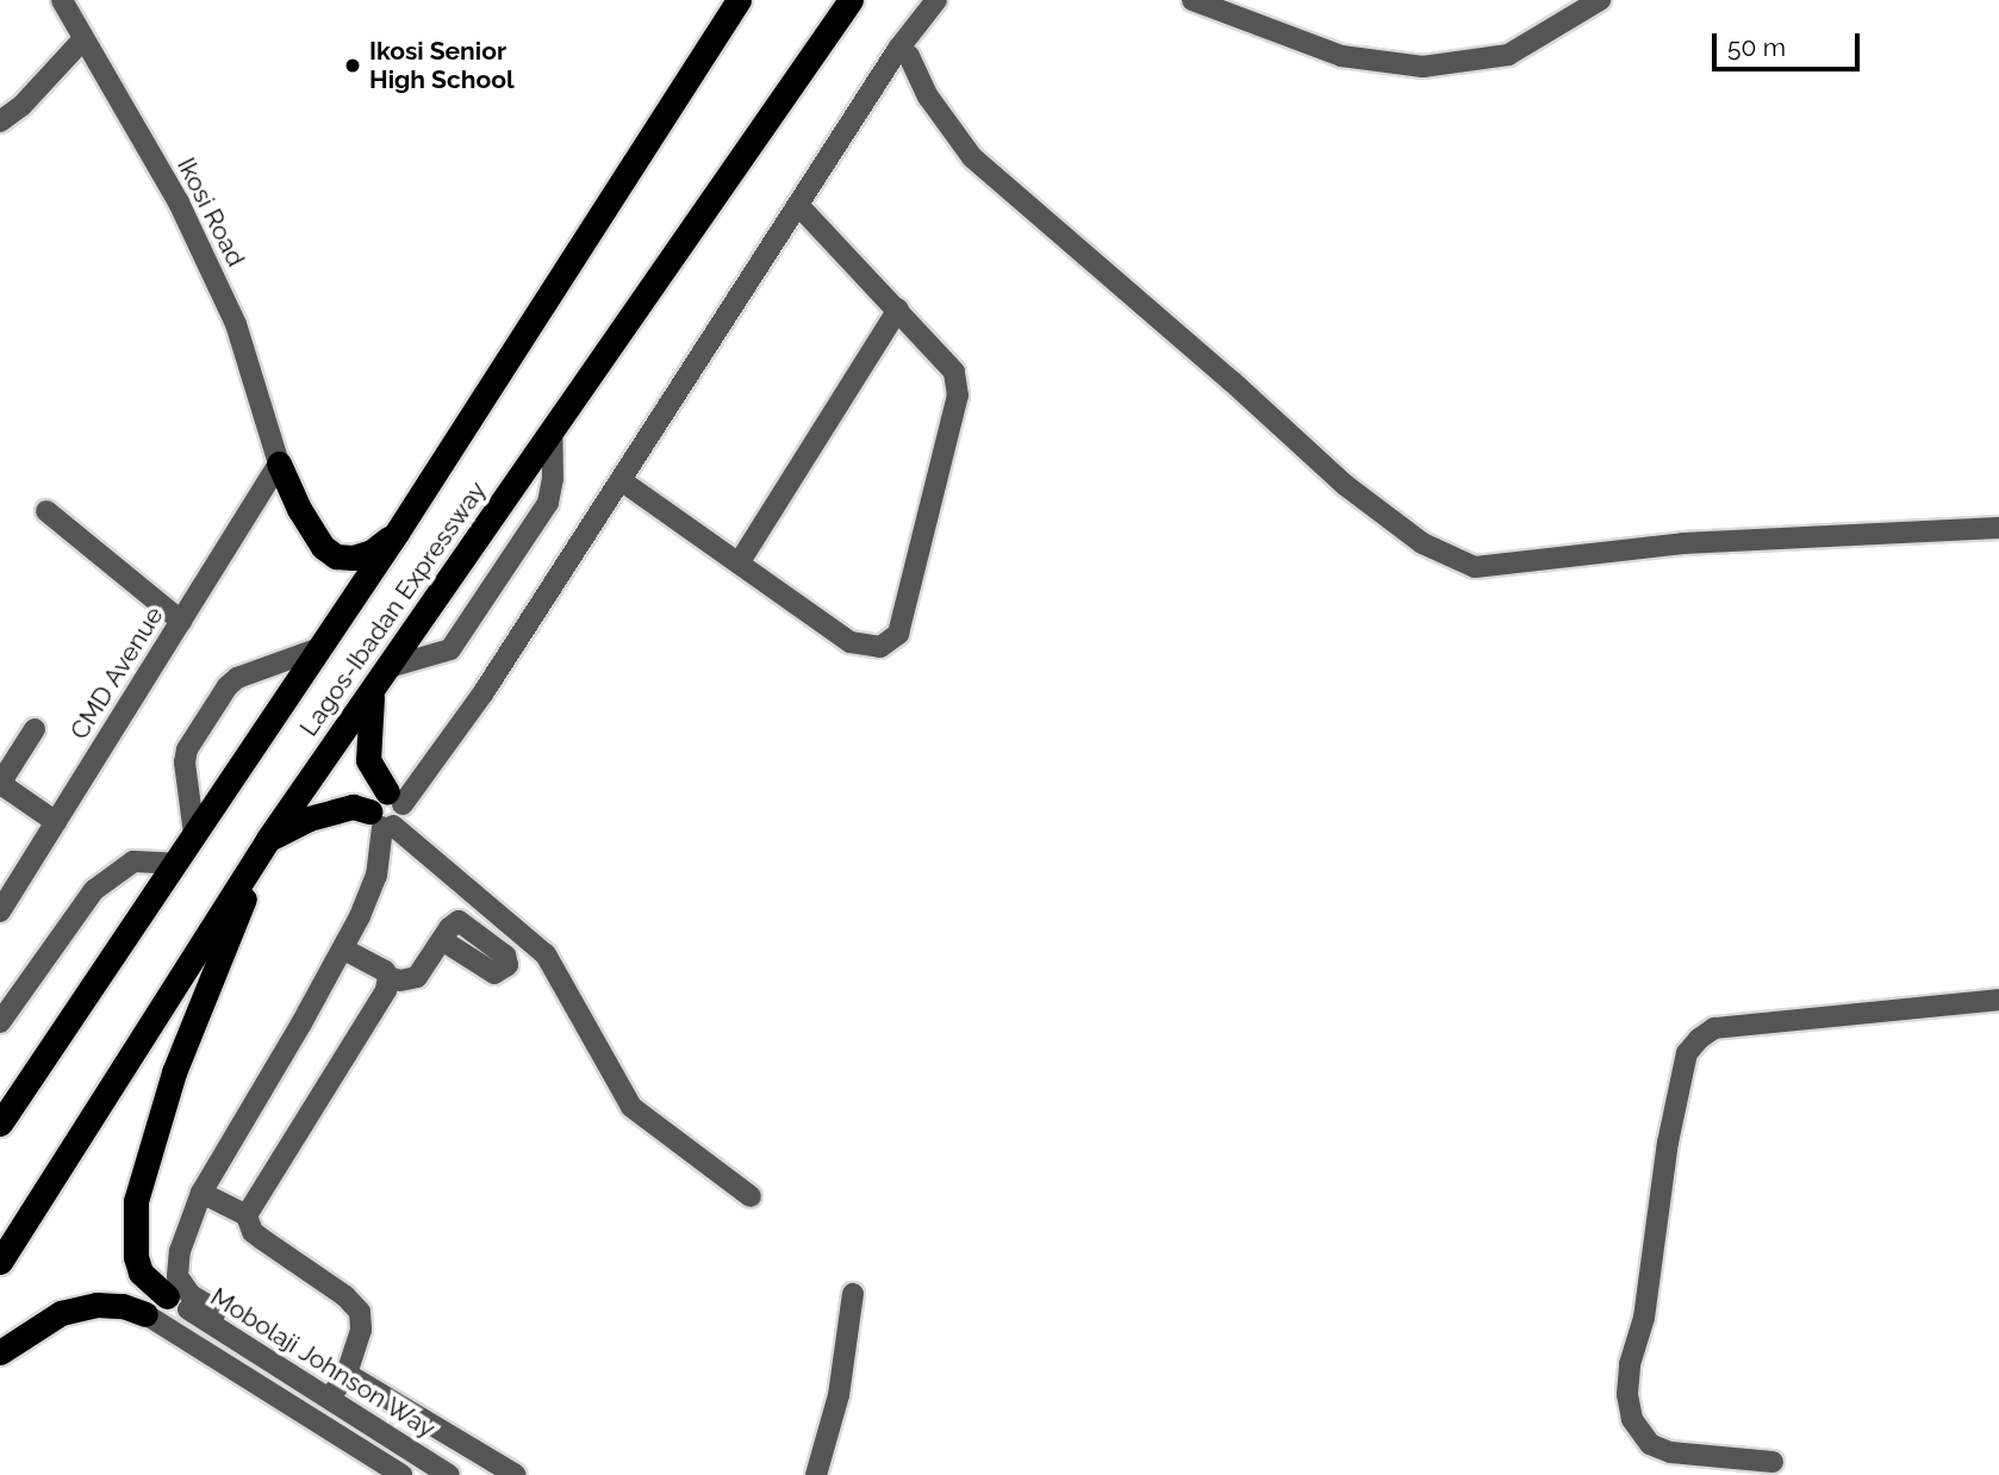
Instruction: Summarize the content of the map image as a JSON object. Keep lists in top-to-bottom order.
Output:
{
  "streets": {
    "highway": ["Lagos-Ibadan Expressway"],
    "street": ["Ikosi Road", "CMD Avenue", "Mobolaji Johnson Way"]
  },
  "crossings": [
    ["Ikosi Road", "CMD Avenue"]
  ],
  "places": ["Ikosi Senior High School"],
  "scale_bar": "50 m"
}
